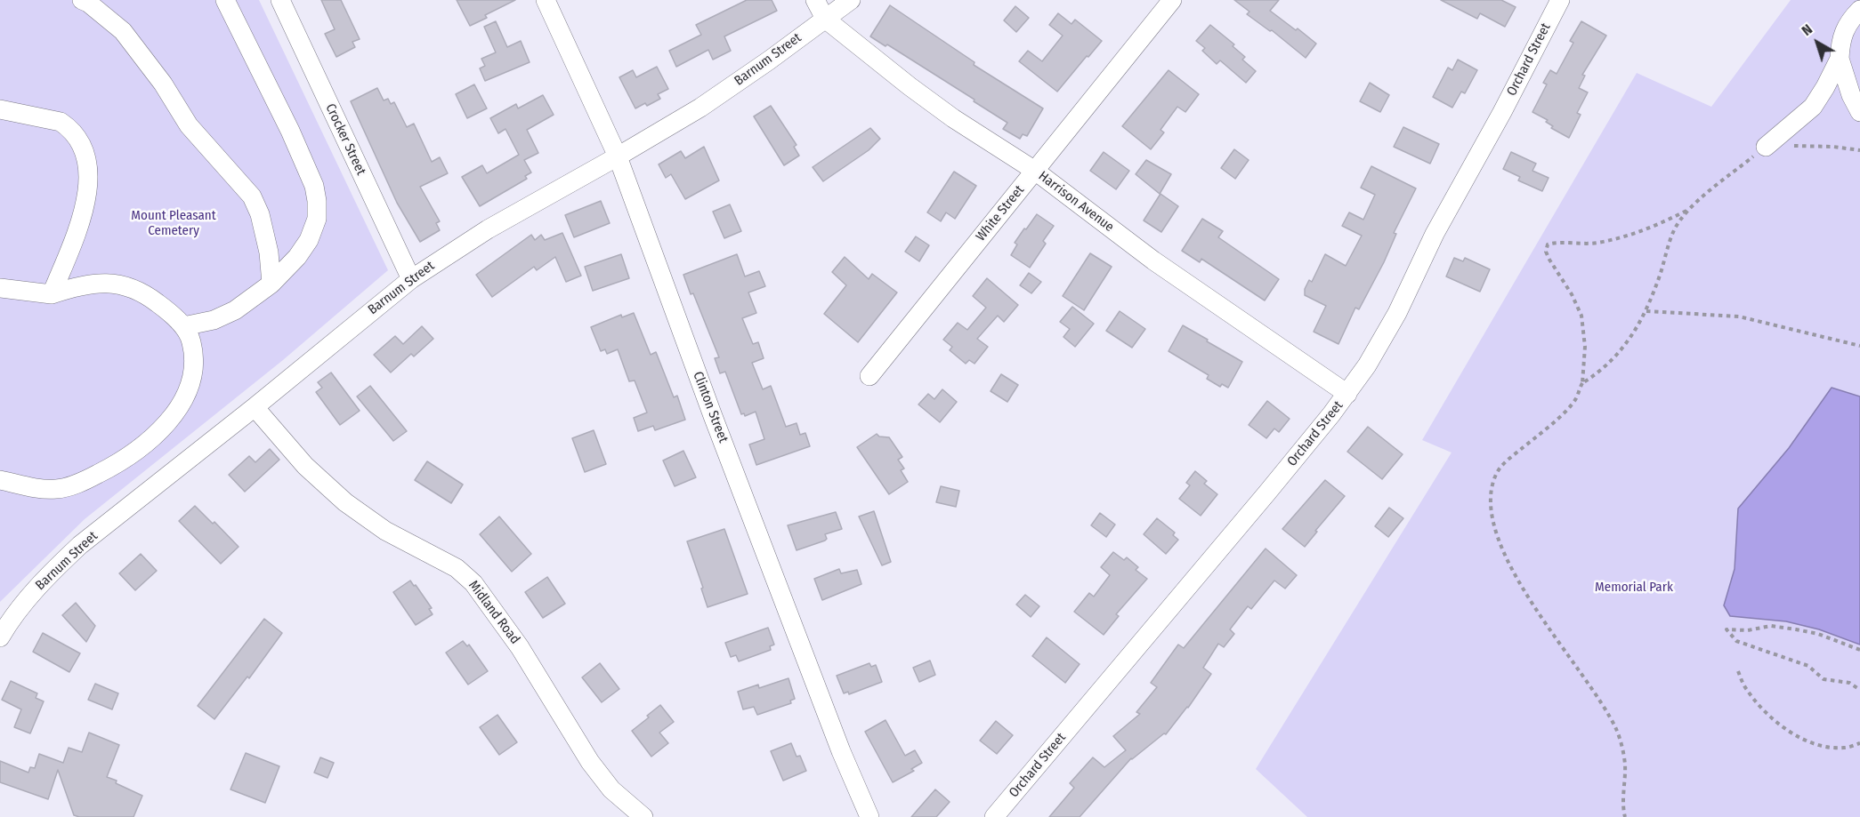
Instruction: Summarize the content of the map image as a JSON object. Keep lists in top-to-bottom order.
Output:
{
  "streets": {
    "street": [
      "Barnum Street",
      "Orchard Street",
      "Crocker Street",
      "Harrison Avenue",
      "White Street",
      "Clinton Street",
      "Midland Road"
    ]
  },
  "crossings": [
    ["Barnum Street", "Crocker Street"],
    ["Barnum Street", "Harrison Avenue"],
    ["Barnum Street", "Clinton Street"],
    ["Barnum Street", "Midland Road"],
    ["Orchard Street", "Harrison Avenue"],
    ["Harrison Avenue", "White Street"]
  ],
  "parks": ["Mount Pleasant Cemetery", "Memorial Park"],
  "north": "top left"
}
